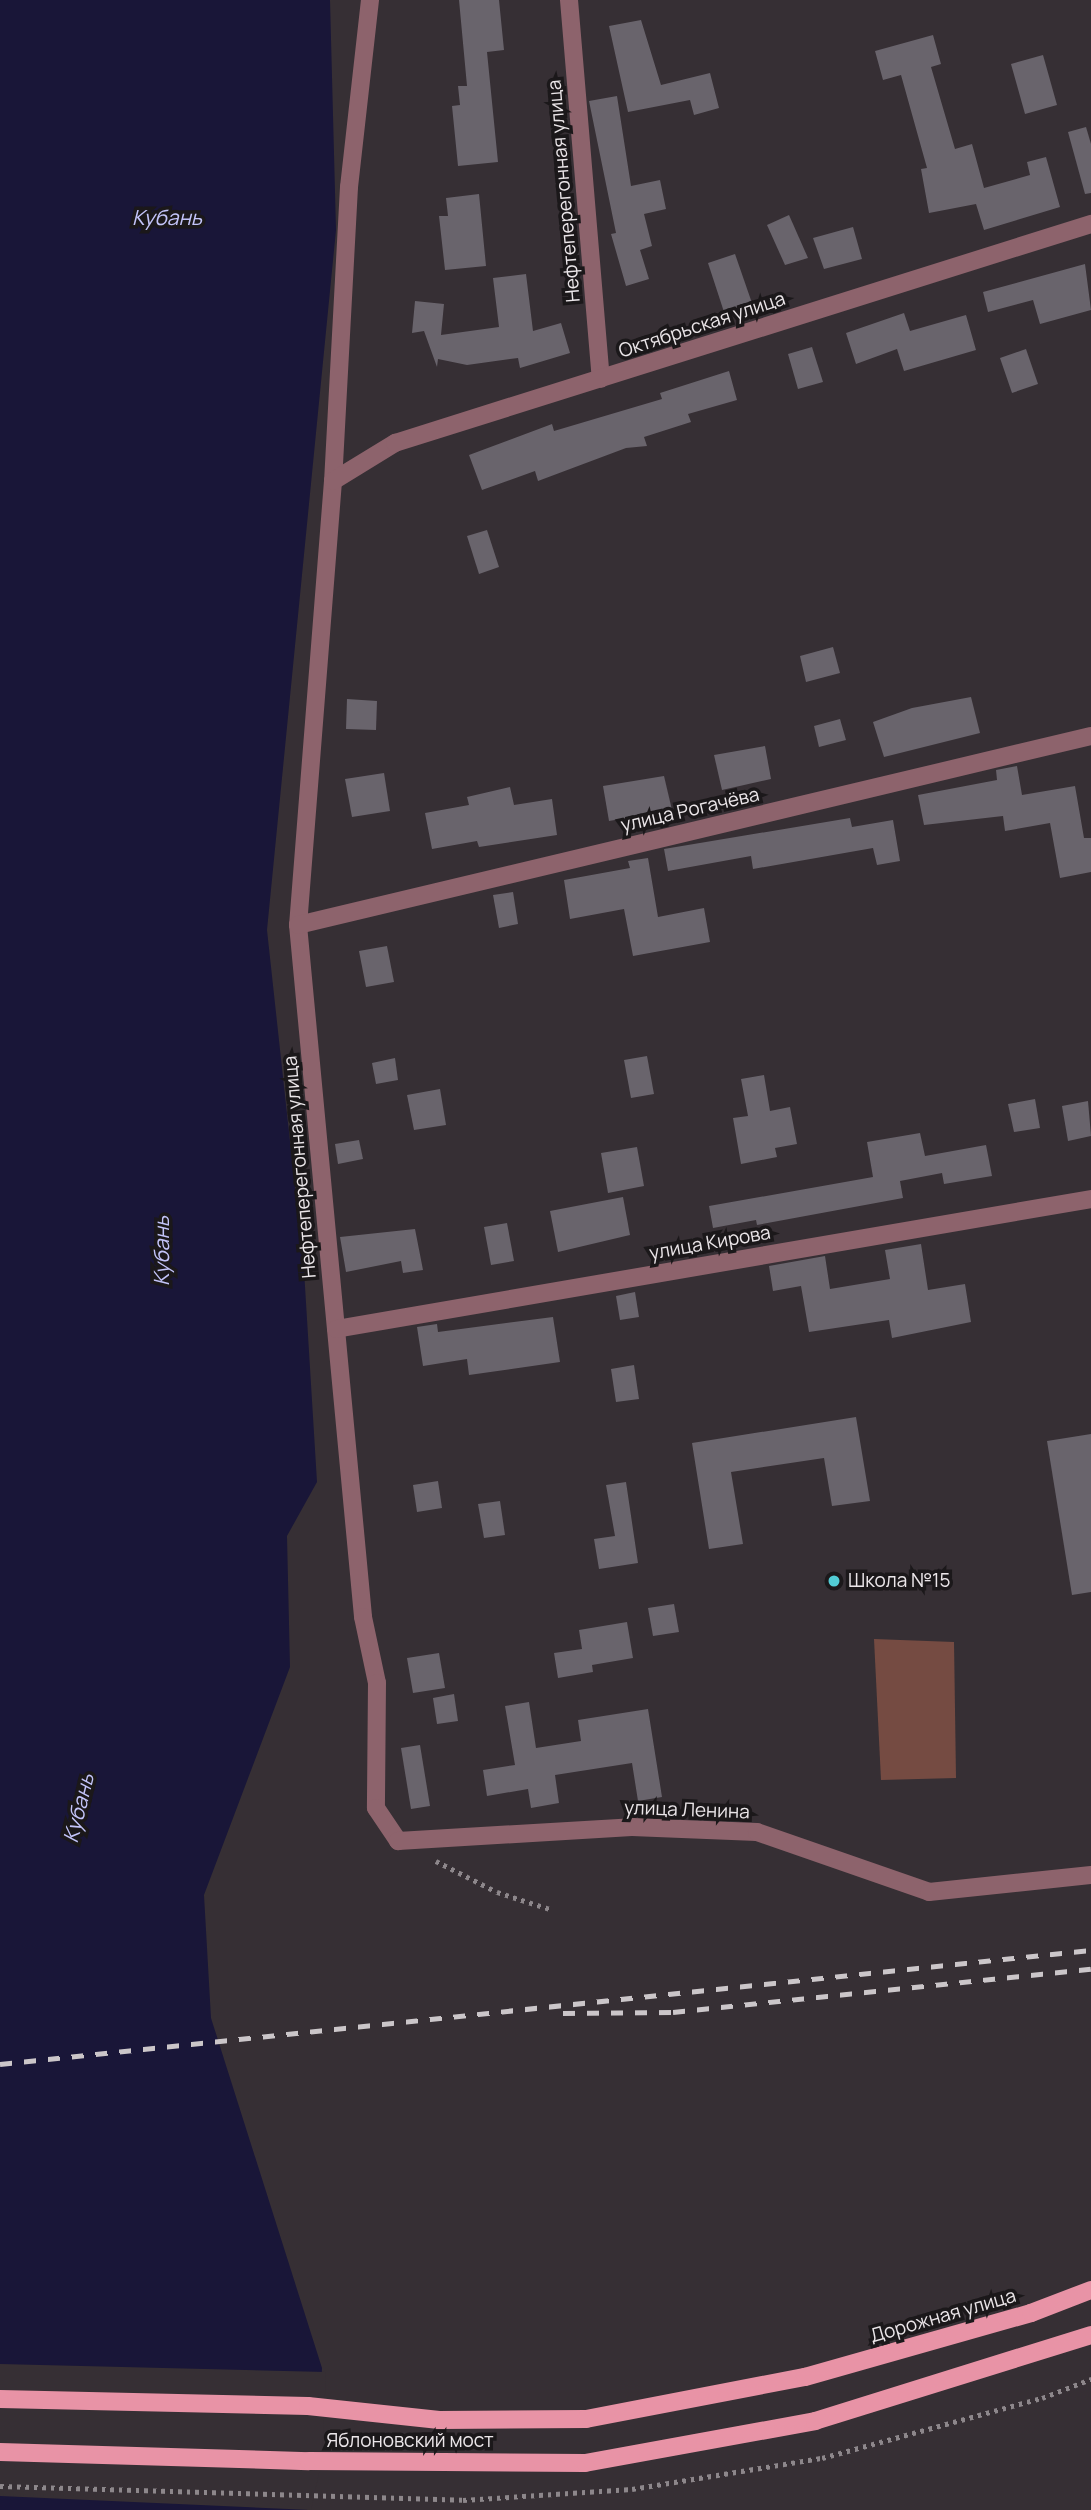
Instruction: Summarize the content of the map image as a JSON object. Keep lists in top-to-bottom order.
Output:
{
  "streets": {
    "main road": ["Дорожная улица", "Яблоновский мост"],
    "street": [
      "Нефтеперегонная улица",
      "Октябрьская улица",
      "улица Рогачёва",
      "улица Кирова",
      "улица Ленина"
    ]
  },
  "crossings": [
    ["Нефтеперегонная улица", "Октябрьская улица"],
    ["Нефтеперегонная улица", "улица Рогачёва"],
    ["Нефтеперегонная улица", "улица Кирова"],
    ["Нефтеперегонная улица", "улица Ленина"],
    ["Дорожная улица", "Яблоновский мост"]
  ],
  "water": ["Кубань"],
  "places": ["Школа №15"]
}
